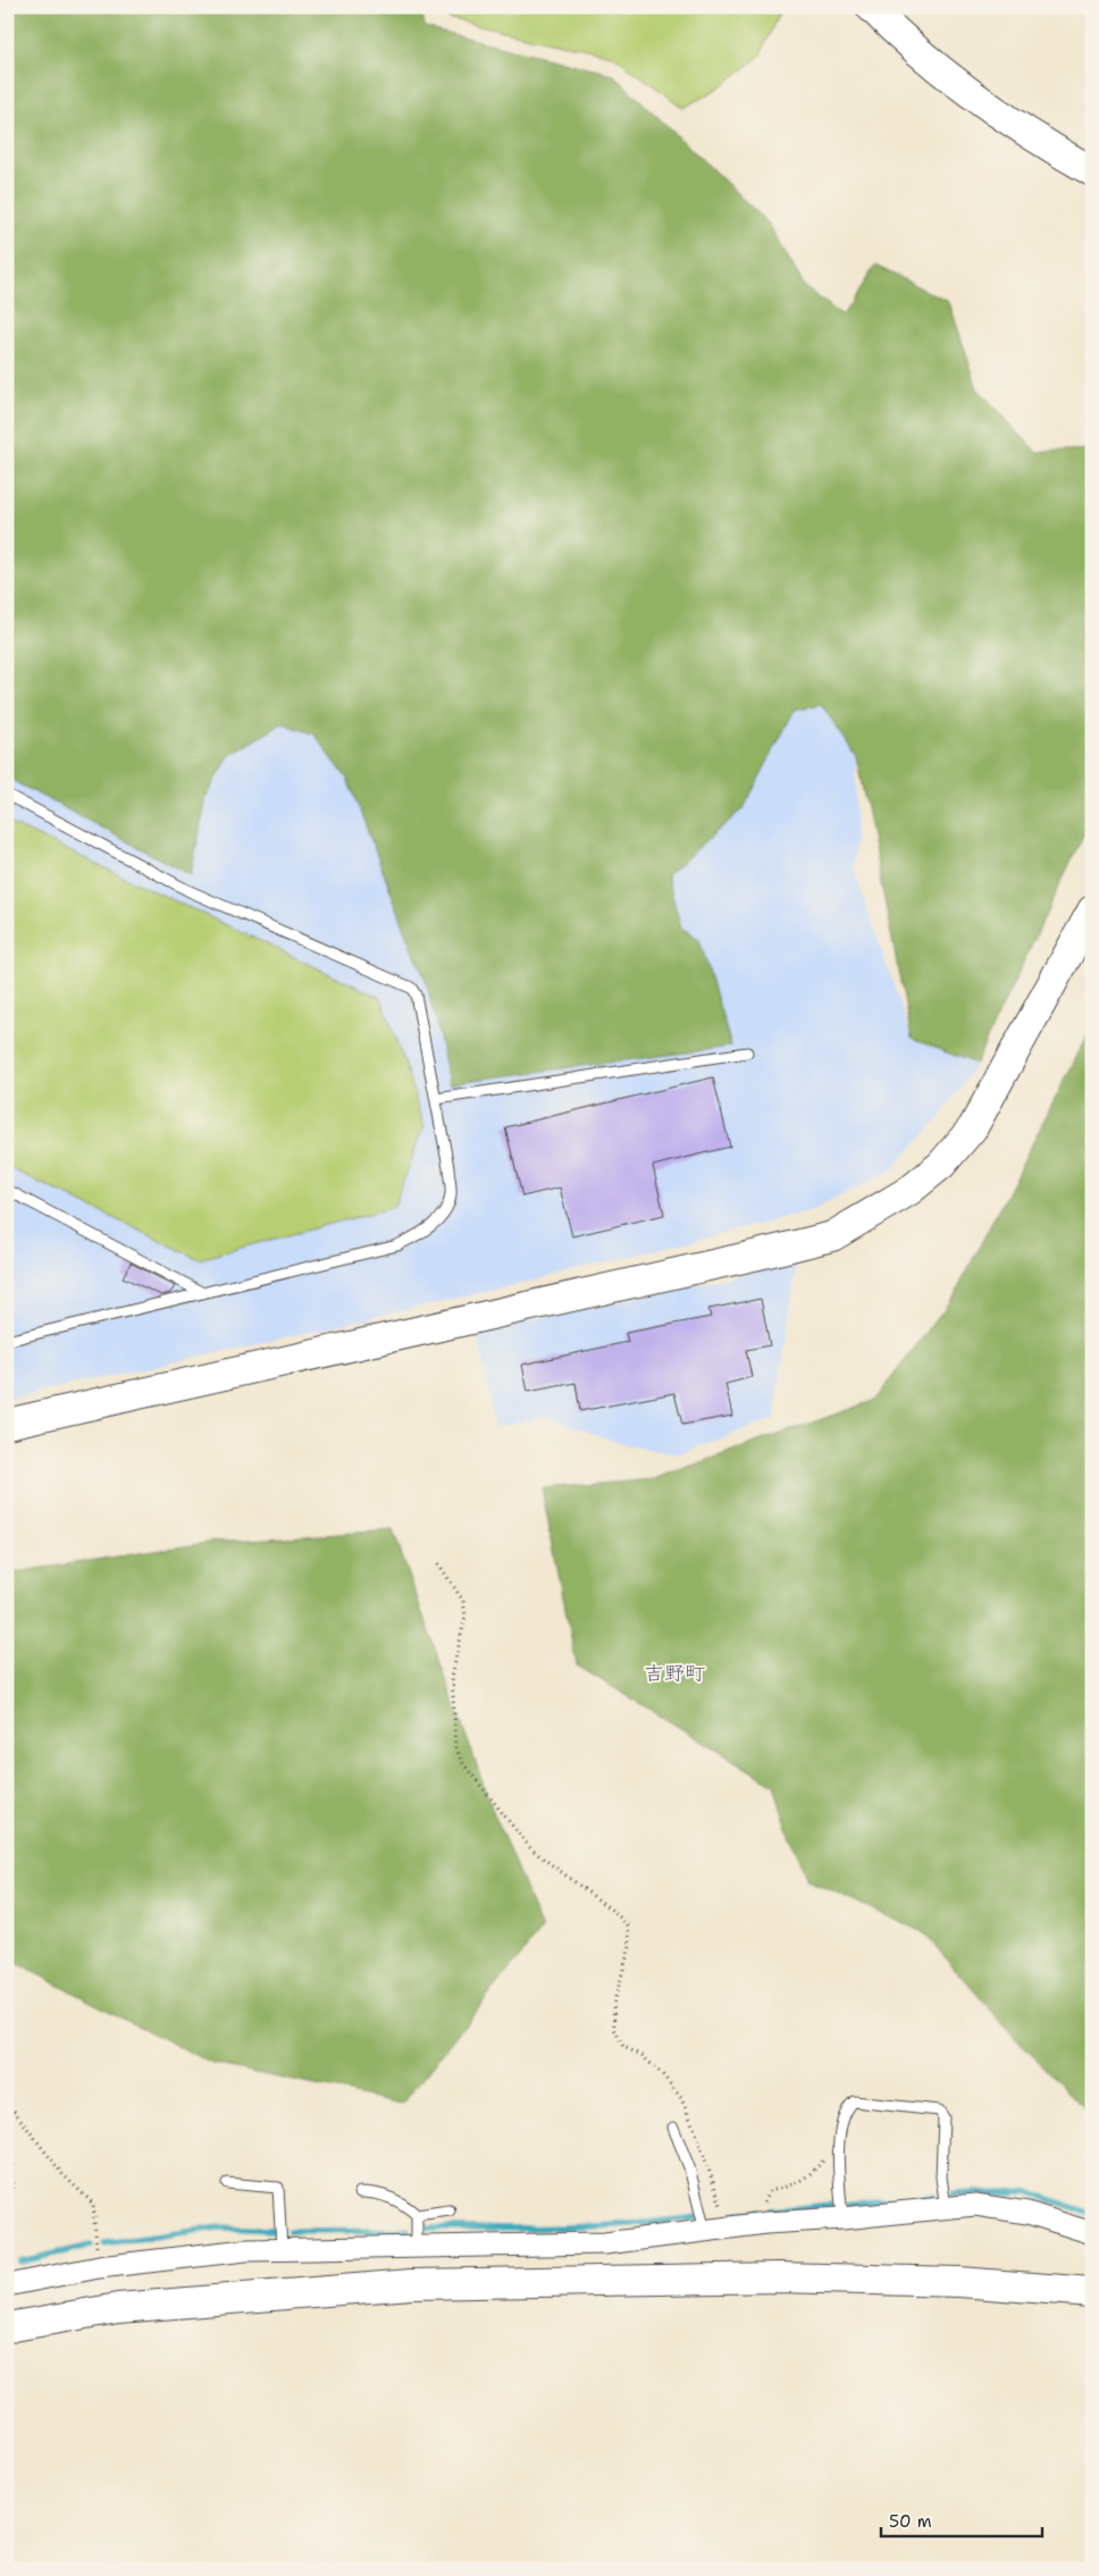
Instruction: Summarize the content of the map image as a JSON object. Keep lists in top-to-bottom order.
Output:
{
  "districts": ["吉野町"],
  "scale_bar": "50 m"
}
